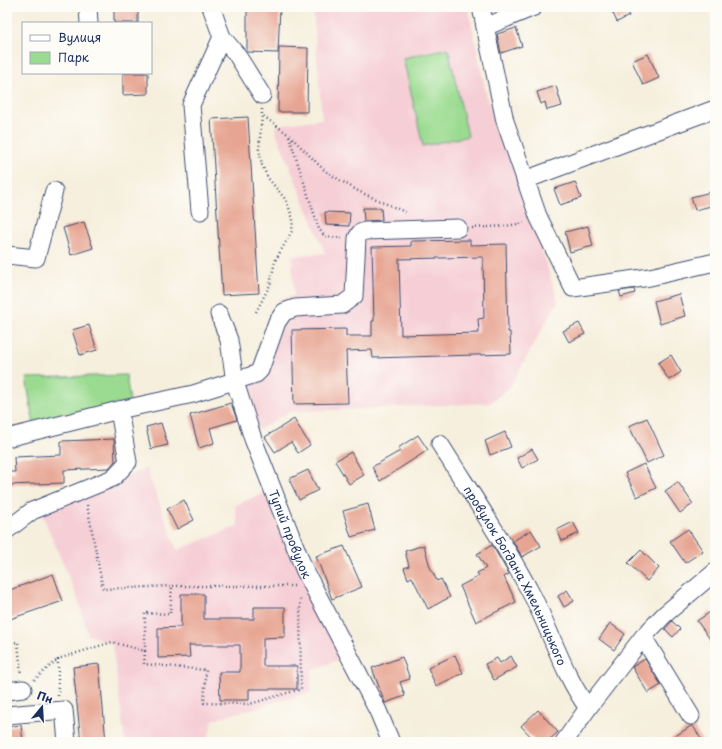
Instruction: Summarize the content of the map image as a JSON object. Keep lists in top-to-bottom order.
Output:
{
  "streets": {
    "street": ["Тупий провулок", "провулок Богдана Хмельницького"]
  },
  "legend": ["Вулиця", "Парк"],
  "north": "top"
}
